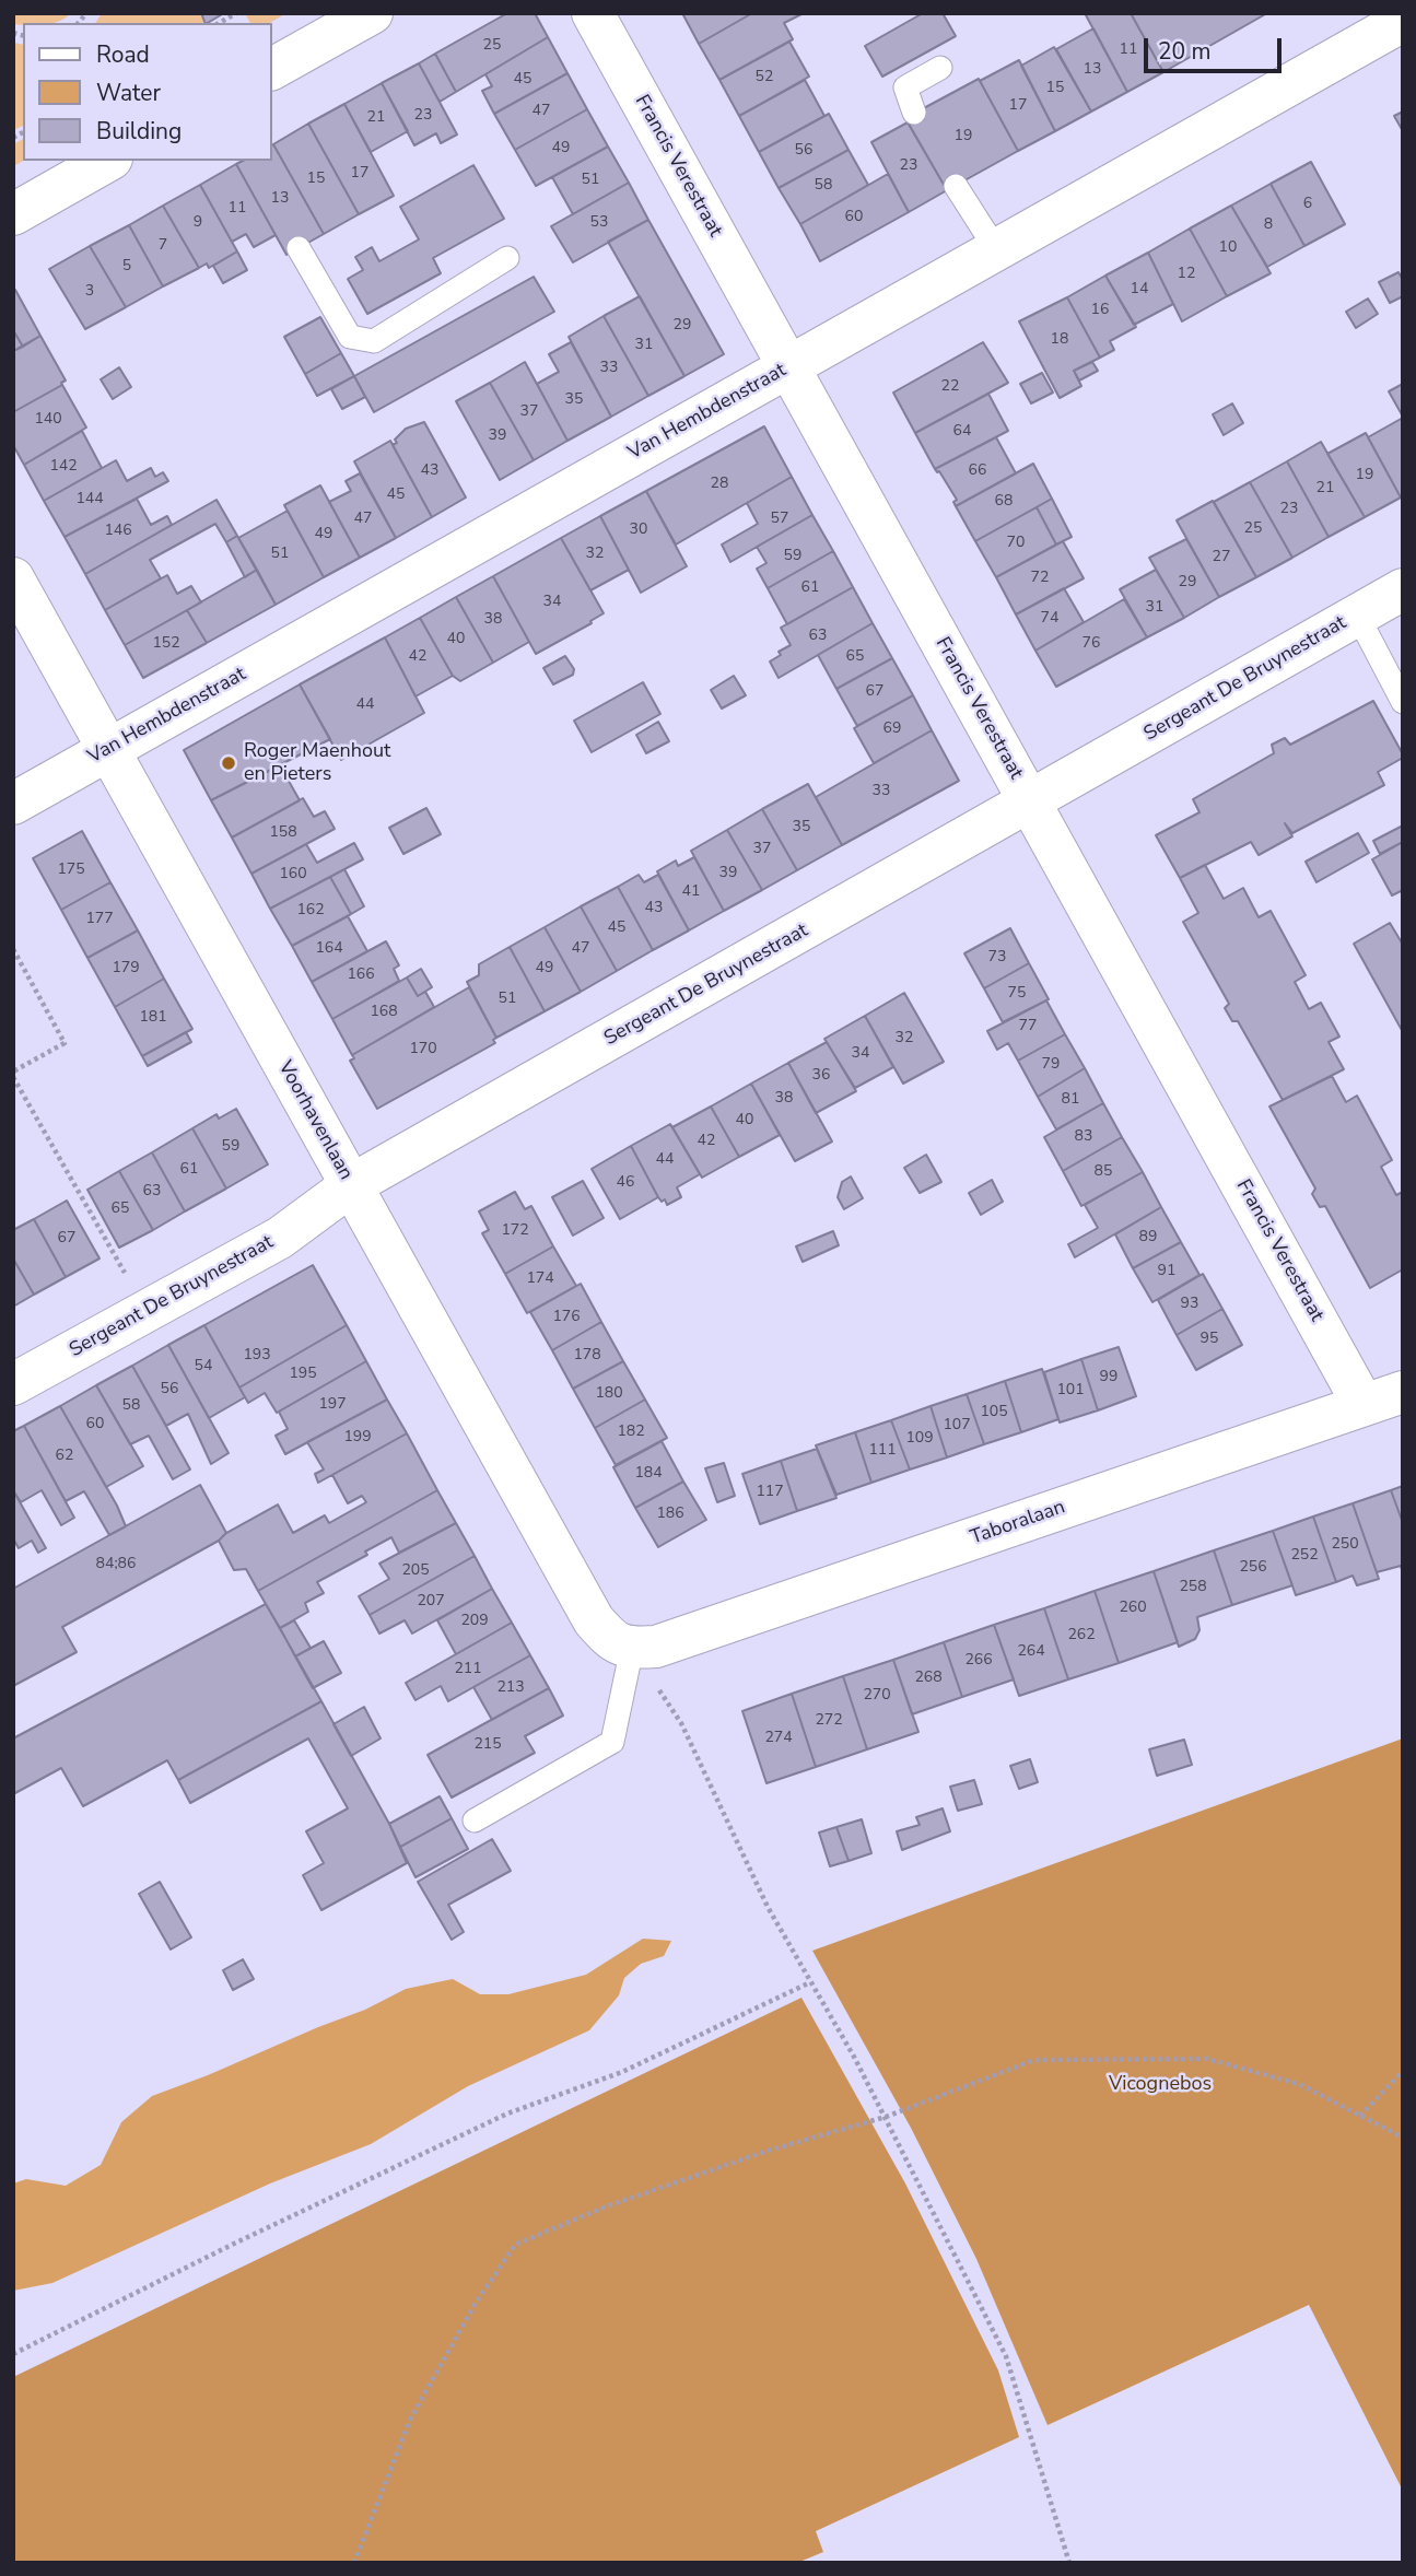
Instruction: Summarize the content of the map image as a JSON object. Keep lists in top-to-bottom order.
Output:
{
  "streets": {
    "street": [
      "Francis Verestraat",
      "Van Hembdenstraat",
      "Sergeant De Bruynestraat",
      "Voorhavenlaan",
      "Taboralaan"
    ]
  },
  "crossings": [
    ["Francis Verestraat", "Van Hembdenstraat"],
    ["Francis Verestraat", "Sergeant De Bruynestraat"],
    ["Francis Verestraat", "Taboralaan"],
    ["Van Hembdenstraat", "Voorhavenlaan"],
    ["Sergeant De Bruynestraat", "Voorhavenlaan"],
    ["Voorhavenlaan", "Taboralaan"]
  ],
  "parks": ["Vicognebos"],
  "places": ["Roger Maenhout en Pieters"],
  "house_numbers": [
    "25",
    "11",
    "13",
    "52",
    "45",
    "15",
    "17",
    "47",
    "23",
    "21",
    "19",
    "49",
    "56",
    "23",
    "17",
    "15",
    "51",
    "58",
    "13",
    "6",
    "11",
    "60",
    "9",
    "53",
    "8",
    "7",
    "10",
    "5",
    "12",
    "14",
    "3",
    "16",
    "29",
    "18",
    "31",
    "33",
    "22",
    "35",
    "37",
    "140",
    "64",
    "39",
    "142",
    "43",
    "66",
    "19",
    "28",
    "21",
    "45",
    "144",
    "68",
    "23",
    "47",
    "57",
    "25",
    "30",
    "146",
    "49",
    "70",
    "51",
    "32",
    "59",
    "27",
    "72",
    "29",
    "61",
    "34",
    "31",
    "74",
    "38",
    "63",
    "40",
    "152",
    "76",
    "42",
    "65",
    "67",
    "44",
    "69",
    "33",
    "35",
    "158",
    "37",
    "175",
    "39",
    "160",
    "41",
    "43",
    "162",
    "177",
    "45",
    "164",
    "47",
    "73",
    "179",
    "49",
    "166",
    "75",
    "51",
    "168",
    "181",
    "77",
    "32",
    "170",
    "34",
    "79",
    "36",
    "38",
    "81",
    "40",
    "83",
    "42",
    "59",
    "44",
    "61",
    "85",
    "46",
    "63",
    "65",
    "172",
    "89",
    "67",
    "91",
    "174",
    "93",
    "176",
    "95",
    "193",
    "178",
    "54",
    "195",
    "99",
    "56",
    "101",
    "180",
    "197",
    "58",
    "105",
    "60",
    "107",
    "182",
    "199",
    "109",
    "111",
    "62",
    "184",
    "117",
    "186",
    "250",
    "252",
    "84;86",
    "256",
    "205",
    "258",
    "207",
    "260",
    "209",
    "262",
    "264",
    "266",
    "211",
    "268",
    "213",
    "270",
    "272",
    "274",
    "215"
  ],
  "legend": ["Road", "Water", "Building"],
  "scale_bar": "20 m"
}
